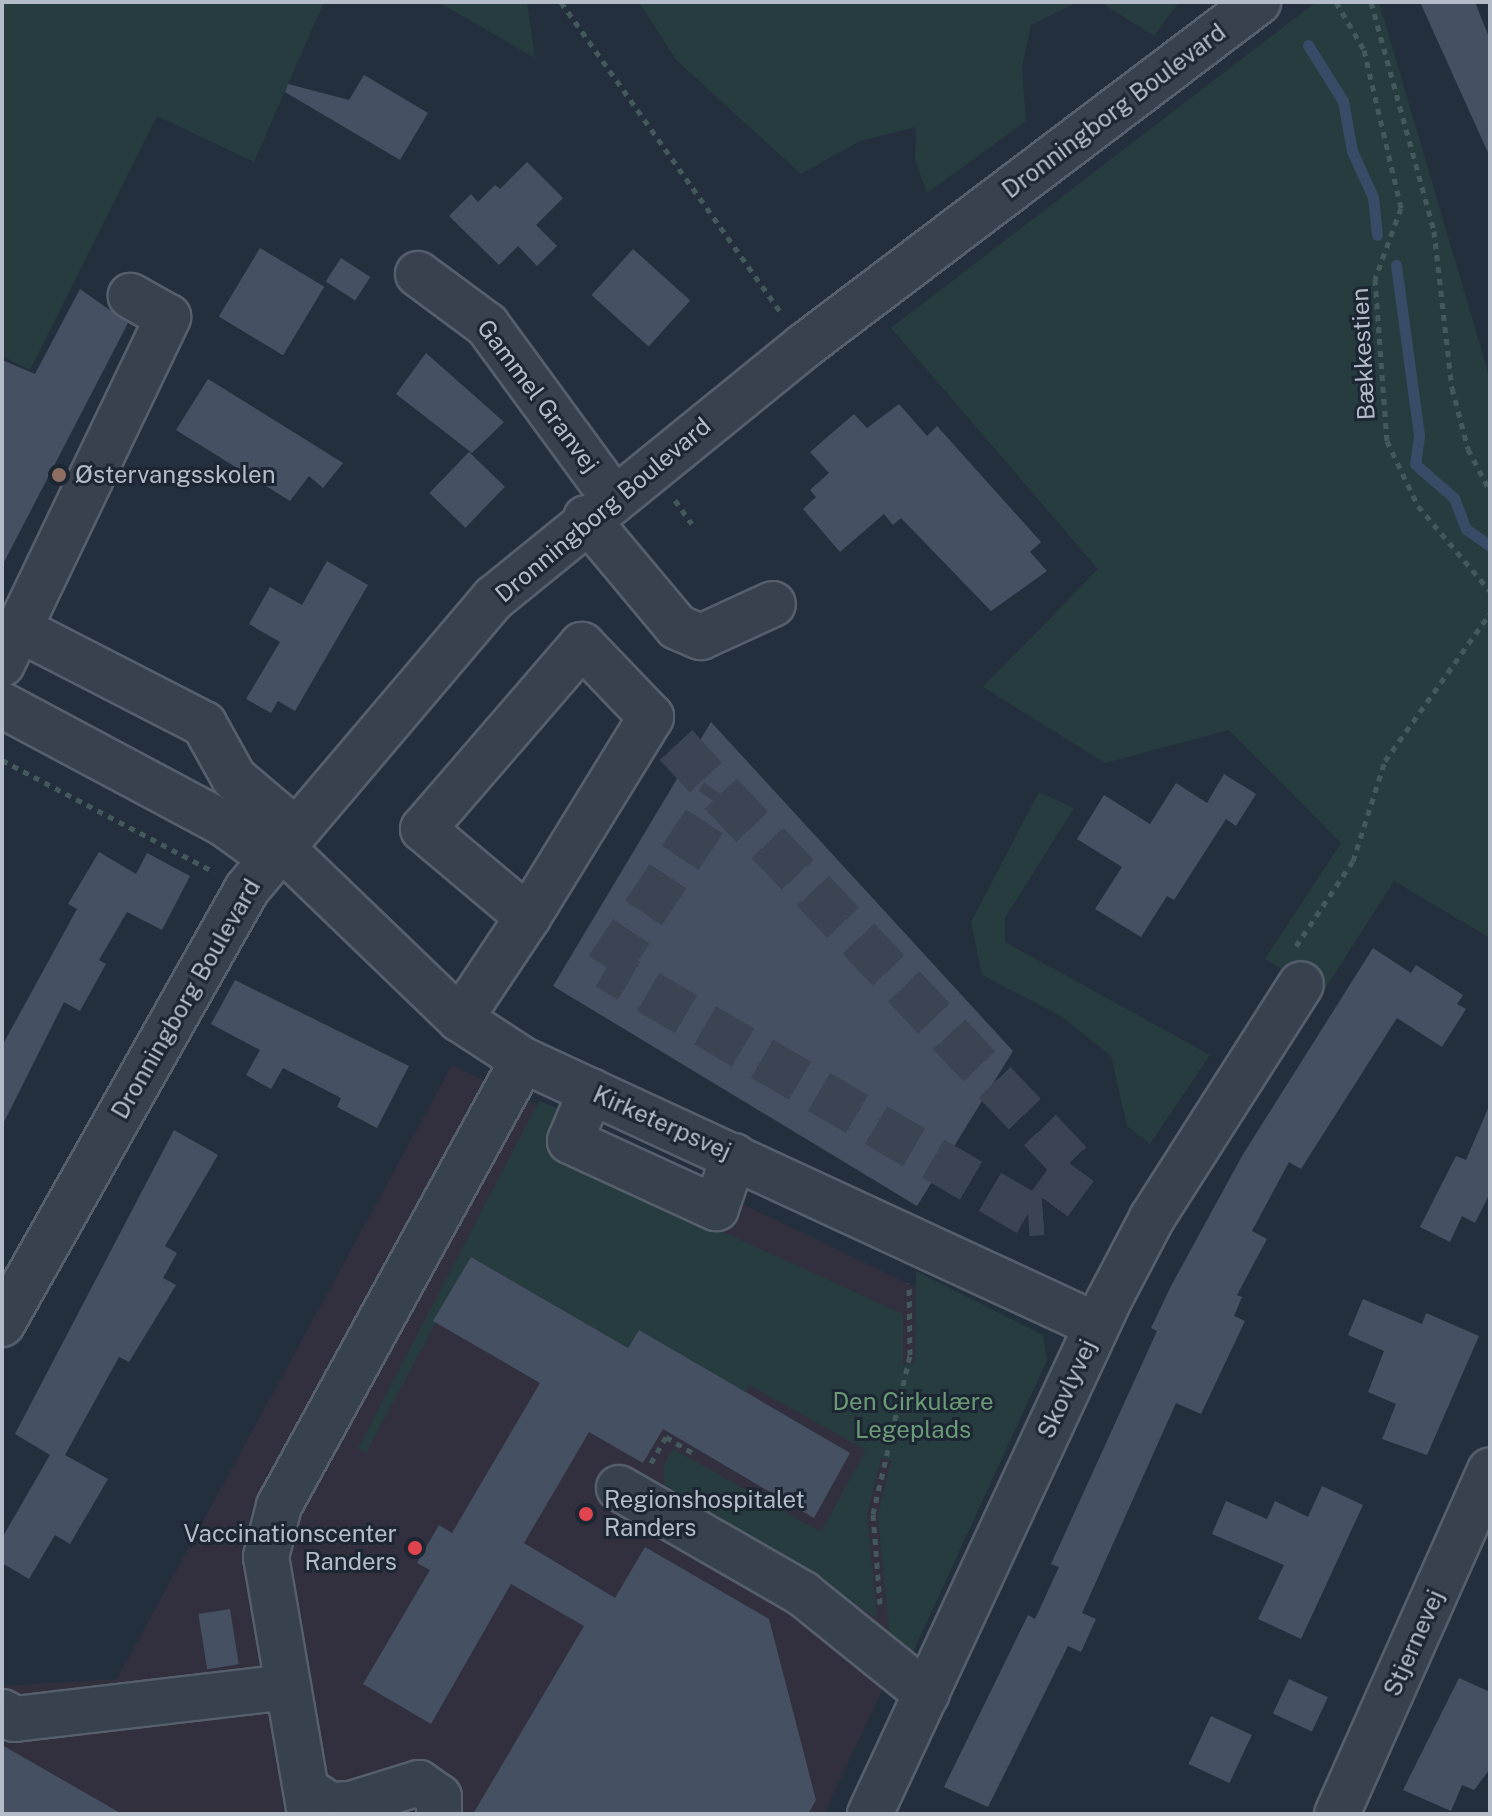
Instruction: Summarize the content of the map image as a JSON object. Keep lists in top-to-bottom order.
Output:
{
  "streets": {
    "street": [
      "Dronningborg Boulevard",
      "Gammel Granvej",
      "Kirketerpsvej",
      "Skovlyvej",
      "Stjernevej"
    ],
    "path": ["Bækkestien"]
  },
  "crossings": [
    ["Dronningborg Boulevard", "Gammel Granvej"],
    ["Dronningborg Boulevard", "Kirketerpsvej"],
    ["Kirketerpsvej", "Skovlyvej"]
  ],
  "parks": ["Den Cirkulære Legeplads"],
  "places": ["Østervangsskolen", "Regionshospitalet Randers", "Vaccinationscenter Randers"]
}
